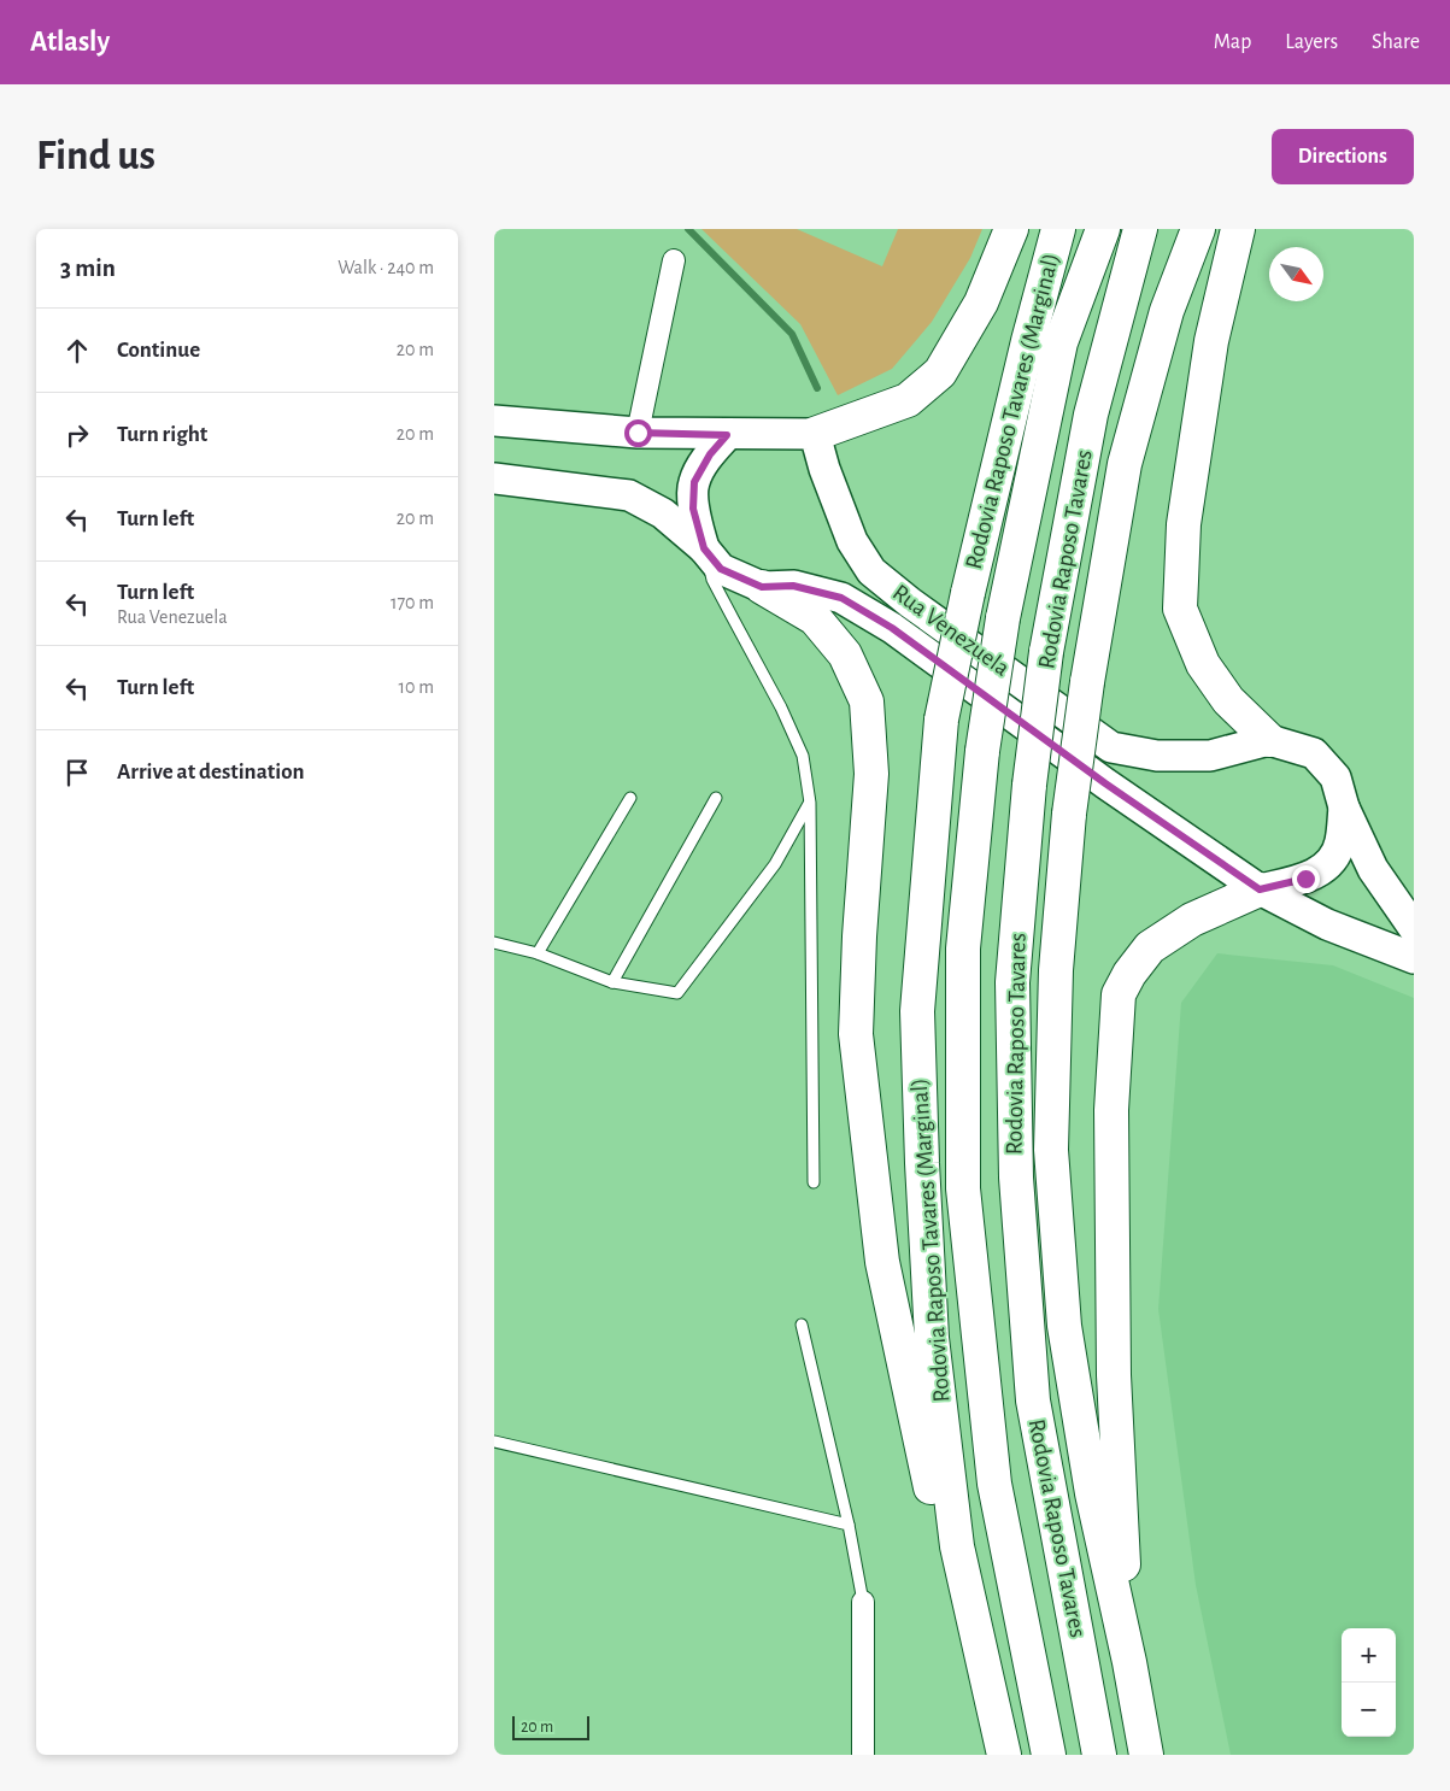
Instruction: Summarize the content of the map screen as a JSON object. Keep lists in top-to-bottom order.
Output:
{
  "streets": {
    "highway": ["Rodovia Raposo Tavares (Marginal)", "Rodovia Raposo Tavares"],
    "main road": ["Rua Venezuela"]
  },
  "scale_bar": "20 m",
  "north": "bottom right",
  "page": {
    "header": "Atlasly",
    "nav": ["Map", "Layers", "Share"],
    "buttons": "Directions",
    "title": "Find us",
    "heading": ["3 min", "Walk · 240 m"],
    "list": [
      ["Continue", "20 m"],
      ["Turn right", "20 m"],
      ["Turn left", "20 m"],
      ["Turn left", "Rua Venezuela", "170 m"],
      ["Turn left", "10 m"],
      "Arrive at destination"
    ],
    "map_buttons": ["+", "−"],
    "scale": "20 m"
  }
}
